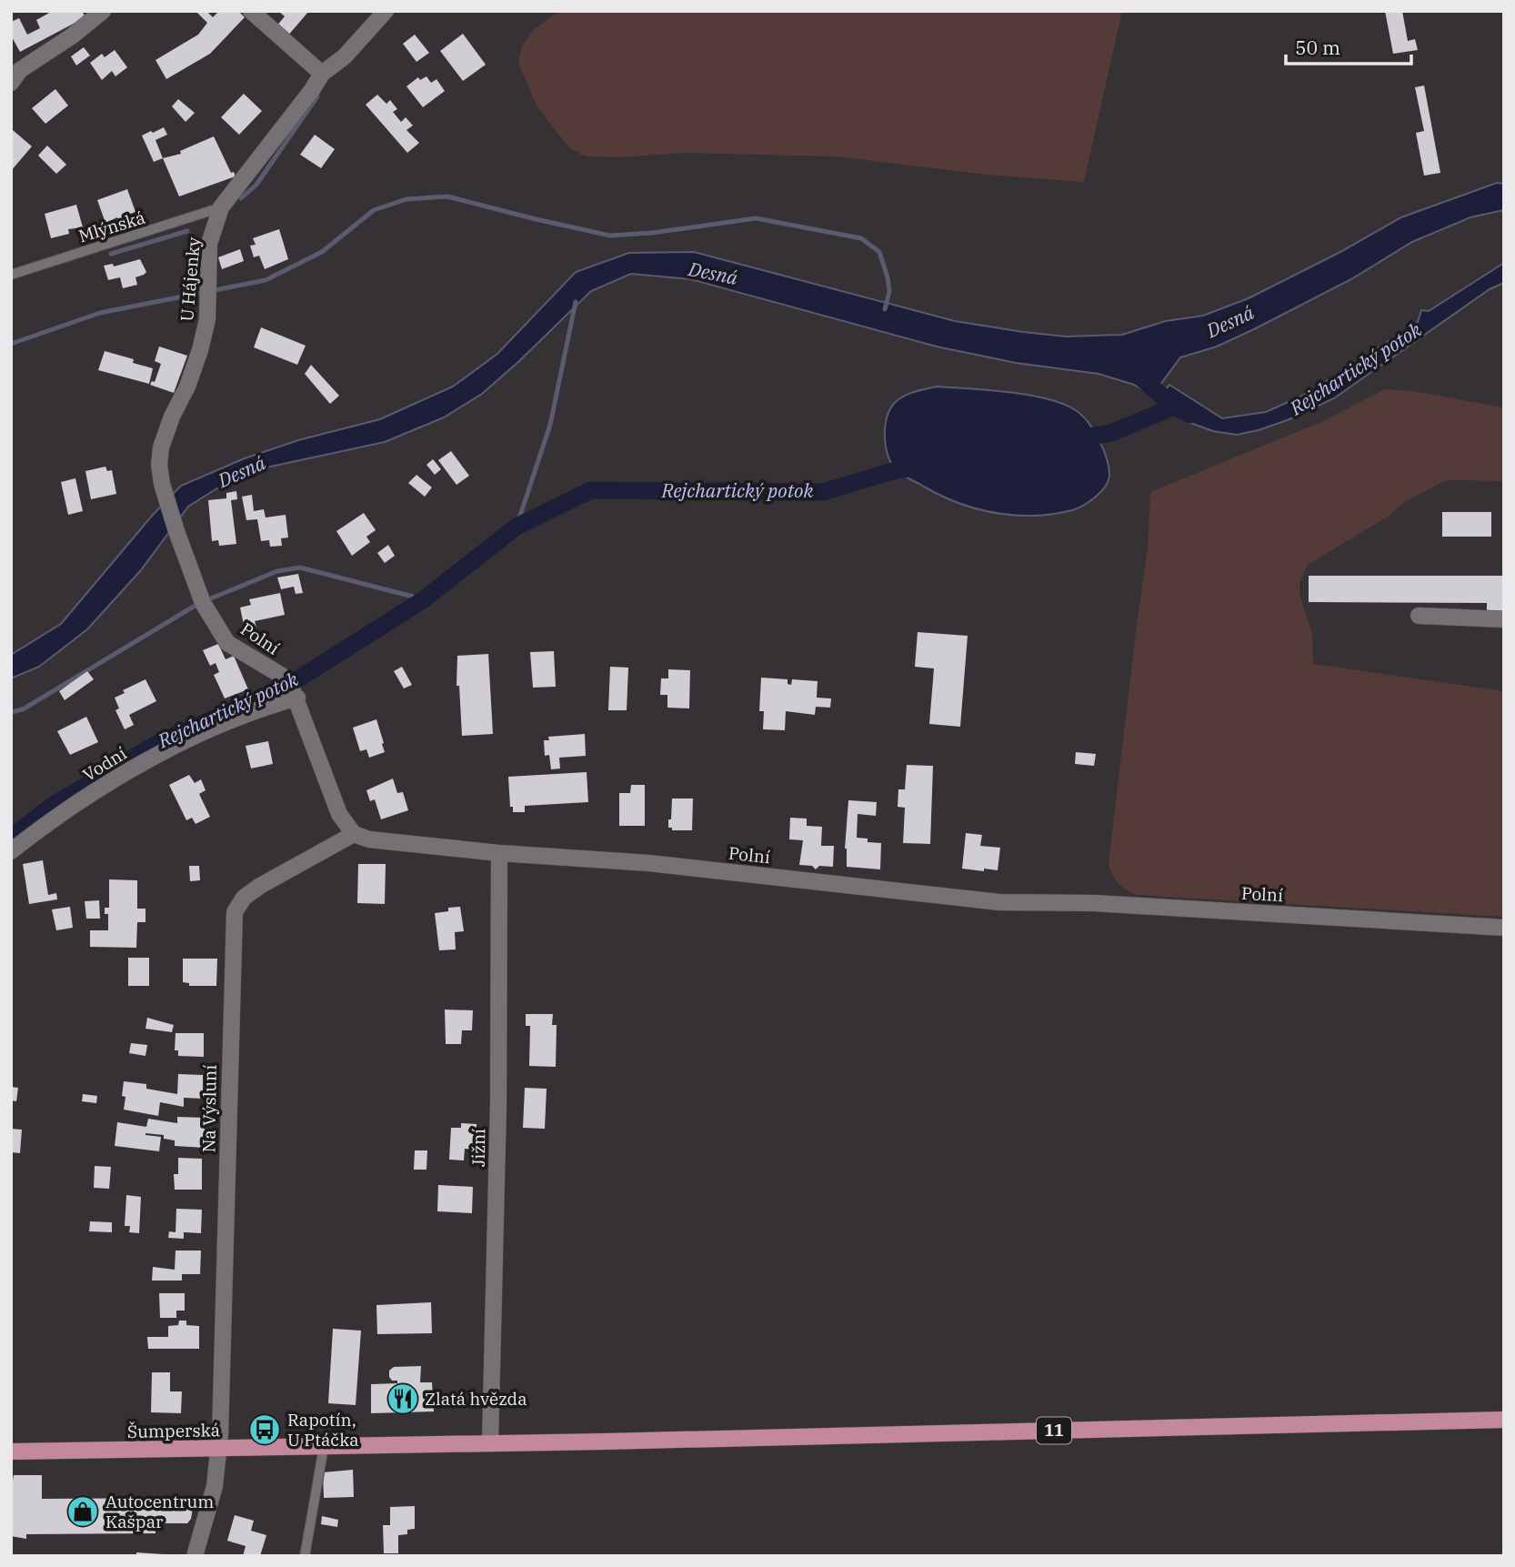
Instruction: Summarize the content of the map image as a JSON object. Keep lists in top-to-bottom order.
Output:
{
  "streets": {
    "main road": ["Šumperská", "11"],
    "street": [
      "U Hájenky",
      "Polní",
      "Vodní",
      "Na Výsluní",
      "Jižní"
    ],
    "lane": ["Mlýnská"]
  },
  "crossings": [
    ["Mlýnská", "U Hájenky"],
    ["U Hájenky", "Polní"],
    ["Polní", "Vodní"],
    ["Polní", "Na Výsluní"],
    ["Polní", "Jižní"],
    ["Na Výsluní", "Šumperská"],
    ["Jižní", "Šumperská"],
    ["Jižní", "11"],
    ["Šumperská", "11"]
  ],
  "water": ["Desná", "Rejchartický potok"],
  "places": {
    "restaurant": ["Zlatá hvězda"],
    "bus stop": ["Rapotín, U Ptáčka"],
    "shop": ["Autocentrum Kašpar"]
  },
  "scale_bar": "50 m"
}
